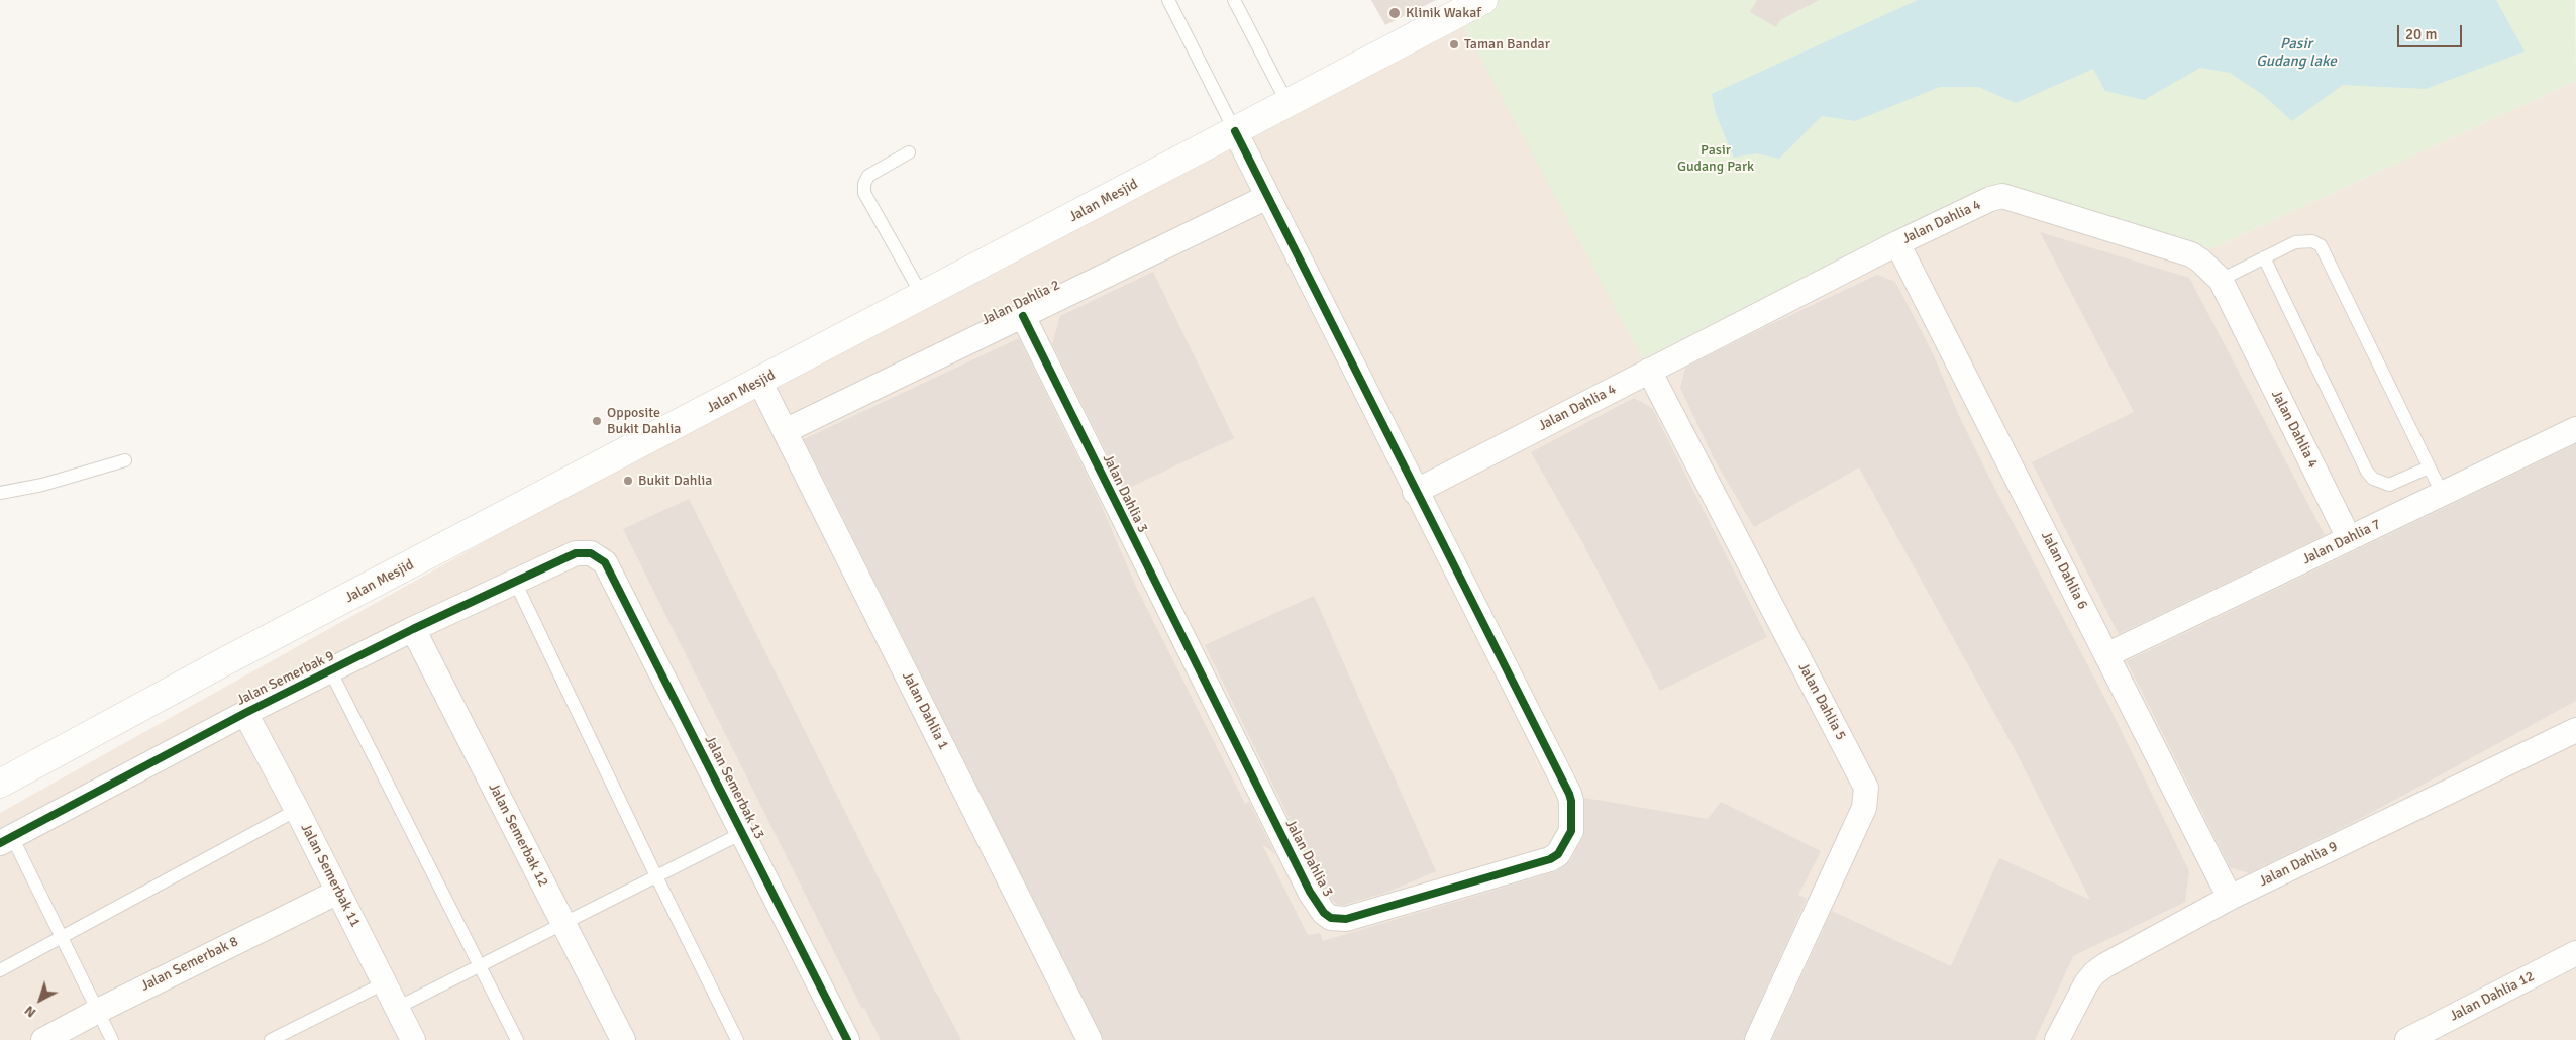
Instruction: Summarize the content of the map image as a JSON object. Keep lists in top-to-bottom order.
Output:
{
  "streets": {
    "main road": ["Jalan Mesjid"],
    "street": [
      "Jalan Dahlia 4",
      "Jalan Dahlia 2",
      "Jalan Dahlia 3",
      "Jalan Dahlia 7",
      "Jalan Dahlia 6",
      "Jalan Semerbak 9",
      "Jalan Dahlia 5",
      "Jalan Dahlia 1",
      "Jalan Semerbak 13",
      "Jalan Semerbak 12",
      "Jalan Dahlia 9",
      "Jalan Semerbak 11",
      "Jalan Semerbak 8",
      "Jalan Dahlia 12"
    ]
  },
  "crossings": [
    ["Jalan Mesjid", "Jalan Dahlia 3"],
    ["Jalan Mesjid", "Jalan Dahlia 1"],
    ["Jalan Dahlia 4", "Jalan Dahlia 3"],
    ["Jalan Dahlia 4", "Jalan Dahlia 7"],
    ["Jalan Dahlia 4", "Jalan Dahlia 6"],
    ["Jalan Dahlia 4", "Jalan Dahlia 5"],
    ["Jalan Dahlia 2", "Jalan Dahlia 3"],
    ["Jalan Dahlia 2", "Jalan Dahlia 1"],
    ["Jalan Dahlia 7", "Jalan Dahlia 6"],
    ["Jalan Dahlia 6", "Jalan Dahlia 9"],
    ["Jalan Semerbak 9", "Jalan Semerbak 13"],
    ["Jalan Semerbak 9", "Jalan Semerbak 12"],
    ["Jalan Semerbak 9", "Jalan Semerbak 11"],
    ["Jalan Semerbak 11", "Jalan Semerbak 8"]
  ],
  "water": ["Pasir Gudang lake"],
  "parks": ["Pasir Gudang Park"],
  "places": [
    "Klinik Wakaf",
    "Taman Bandar",
    "Opposite Bukit Dahlia",
    "Bukit Dahlia"
  ],
  "scale_bar": "20 m",
  "north": "bottom left"
}
